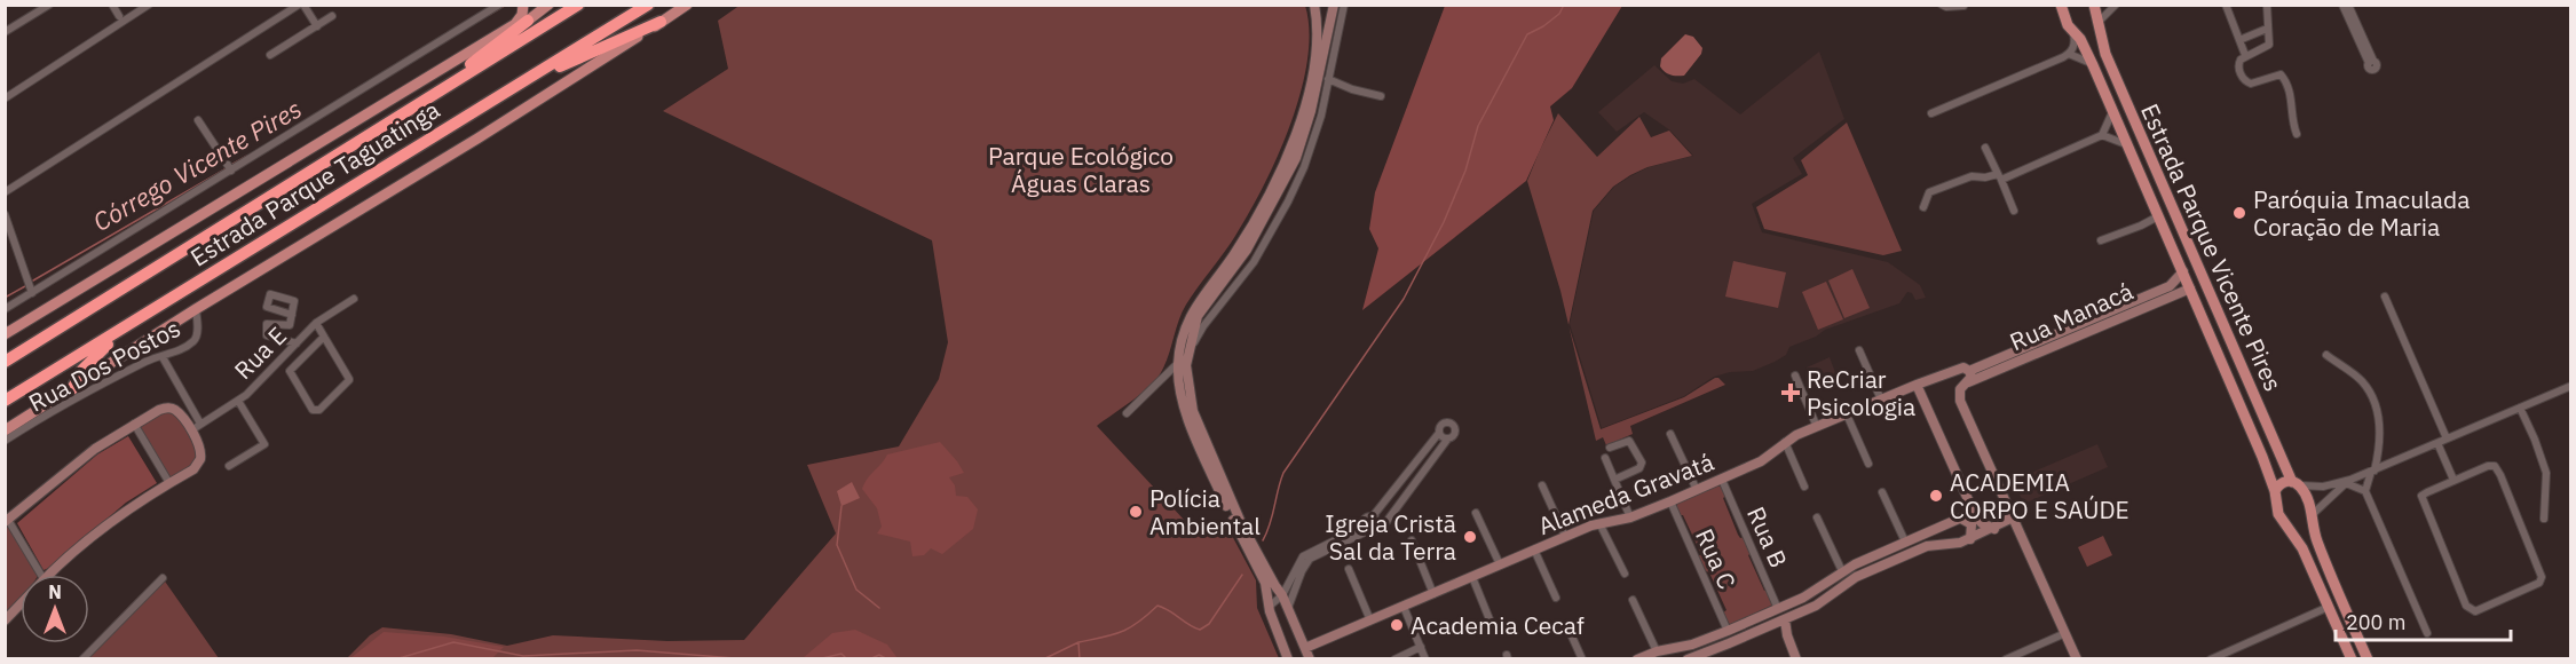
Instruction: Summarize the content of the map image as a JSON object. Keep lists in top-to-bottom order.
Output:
{
  "streets": {
    "highway": ["Estrada Parque Taguatinga"],
    "main road": ["Estrada Parque Vicente Pires"],
    "street": [
      "Rua Manacá",
      "Rua E",
      "Rua Dos Postos",
      "Alameda Gravatá",
      "Rua B",
      "Rua C"
    ]
  },
  "crossings": [
    ["Estrada Parque Vicente Pires", "Rua Manacá"],
    ["Rua Manacá", "Alameda Gravatá"],
    ["Alameda Gravatá", "Rua B"],
    ["Alameda Gravatá", "Rua C"]
  ],
  "water": ["Córrego Vicente Pires"],
  "parks": ["Parque Ecológico Águas Claras"],
  "places": {
    "other": [
      "Paróquia Imaculada Coração de Maria",
      "ACADEMIA CORPO E SAÚDE",
      "Polícia Ambiental",
      "Igreja Cristã Sal da Terra",
      "Academia Cecaf"
    ],
    "health": ["ReCriar Psicologia"]
  },
  "scale_bar": "200 m",
  "north": "top"
}
